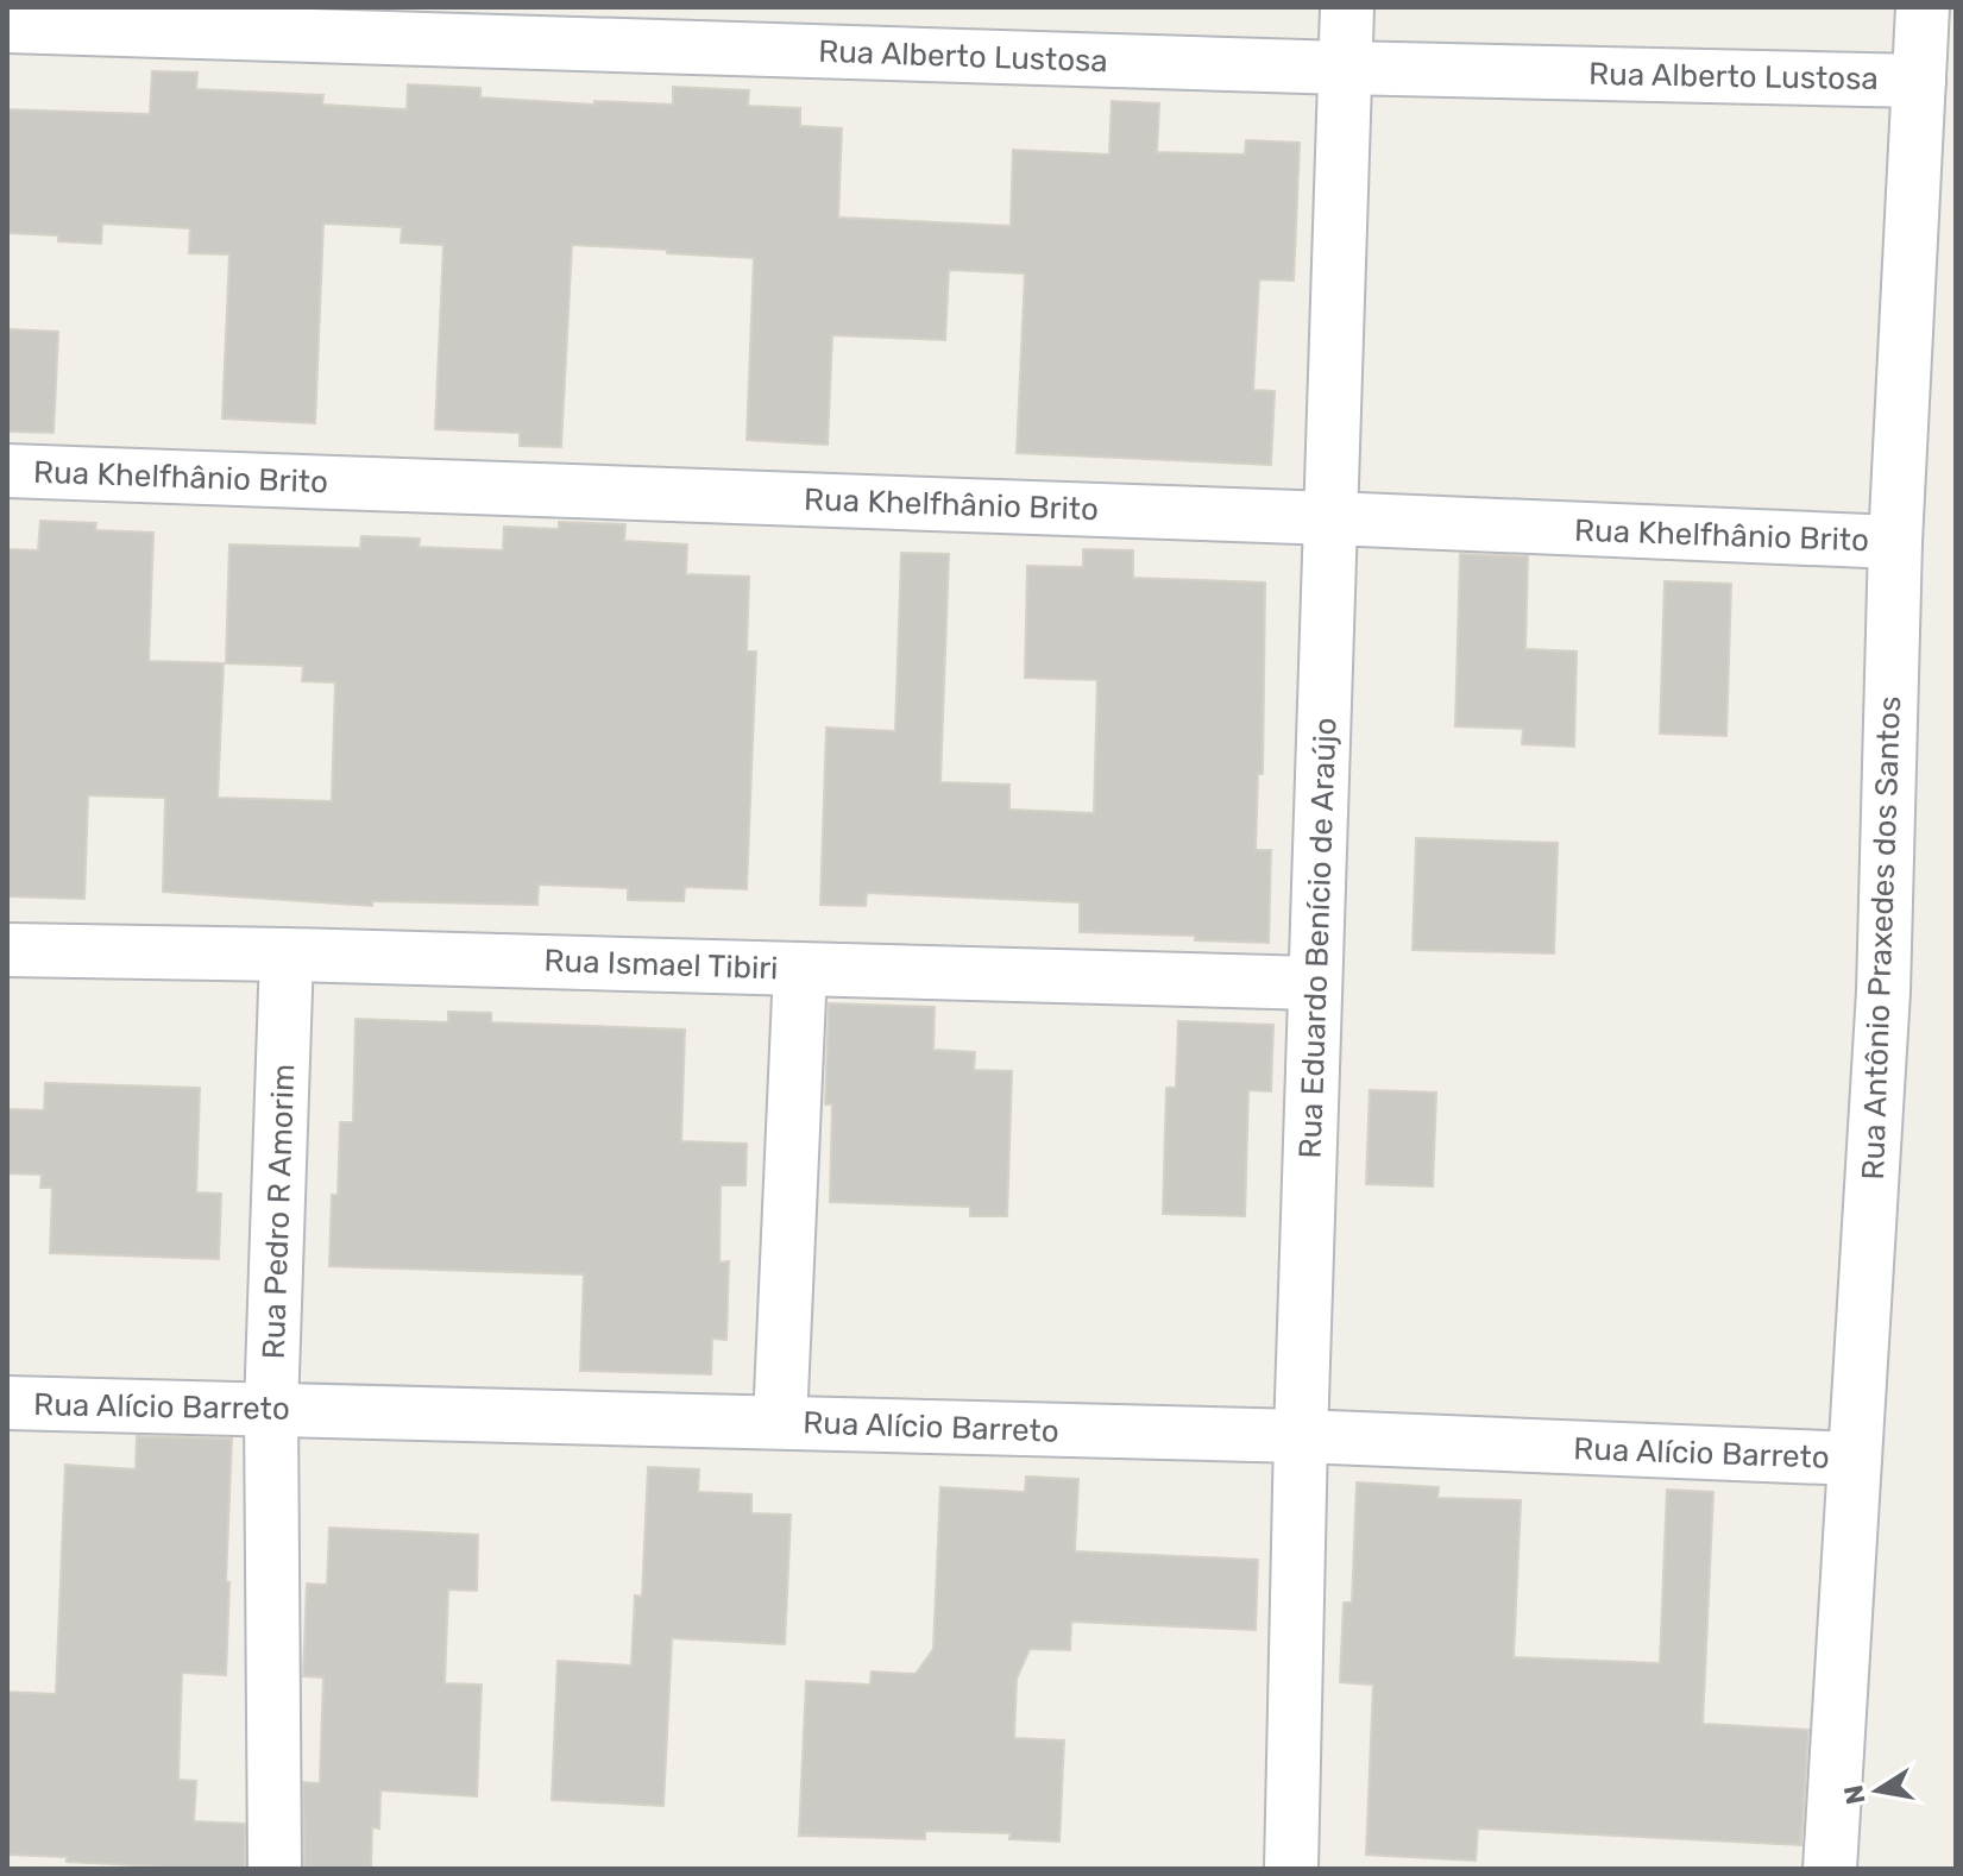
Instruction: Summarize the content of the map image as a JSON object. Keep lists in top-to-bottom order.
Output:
{
  "streets": {
    "street": [
      "Rua Alberto Lustosa",
      "Rua Khelfhânio Brito",
      "Rua Eduardo Benício de Araújo",
      "Rua Antônio Praxedes dos Santos",
      "Rua Ismael Tibiri",
      "Rua Pedro R Amorim",
      "Rua Alício Barreto"
    ]
  },
  "crossings": [
    ["Rua Alberto Lustosa", "Rua Eduardo Benício de Araújo"],
    ["Rua Alberto Lustosa", "Rua Antônio Praxedes dos Santos"],
    ["Rua Khelfhânio Brito", "Rua Eduardo Benício de Araújo"],
    ["Rua Khelfhânio Brito", "Rua Antônio Praxedes dos Santos"],
    ["Rua Eduardo Benício de Araújo", "Rua Ismael Tibiri"],
    ["Rua Eduardo Benício de Araújo", "Rua Alício Barreto"],
    ["Rua Antônio Praxedes dos Santos", "Rua Alício Barreto"],
    ["Rua Ismael Tibiri", "Rua Pedro R Amorim"],
    ["Rua Pedro R Amorim", "Rua Alício Barreto"]
  ],
  "north": "left"
}
